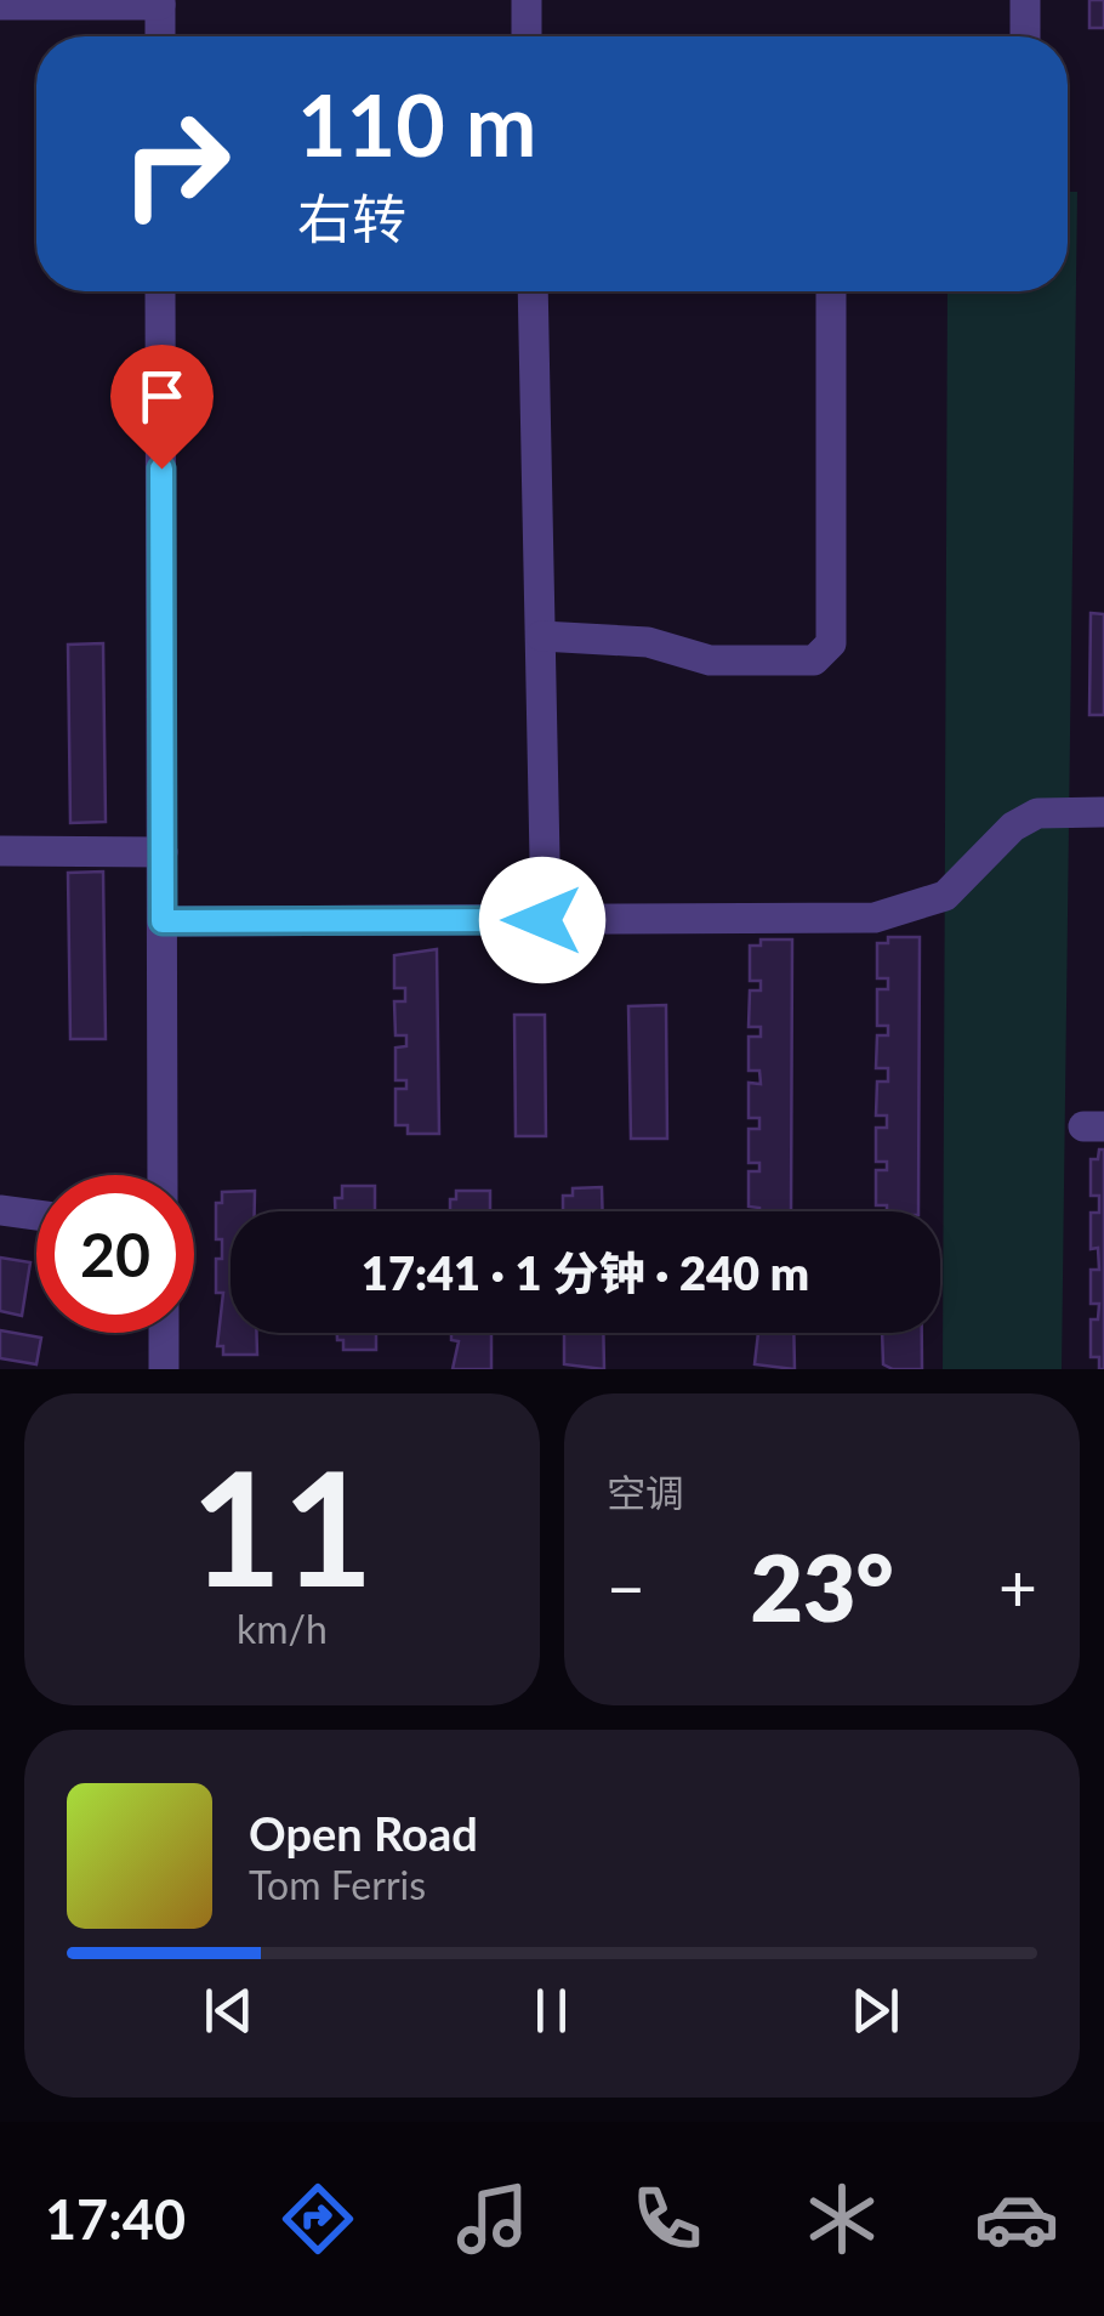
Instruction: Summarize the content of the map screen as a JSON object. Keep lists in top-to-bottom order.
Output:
{
  "page": {
    "turn": ["110 m", "右转"],
    "limit": "20",
    "trip": "17:41 · 1 分钟 · 240 m",
    "tile": [
      ["11", "km/h"],
      "空调"
    ],
    "heat": ["−", "23°", "+"],
    "song": ["Open Road", "Tom Ferris"],
    "tabs": "17:40"
  }
}
